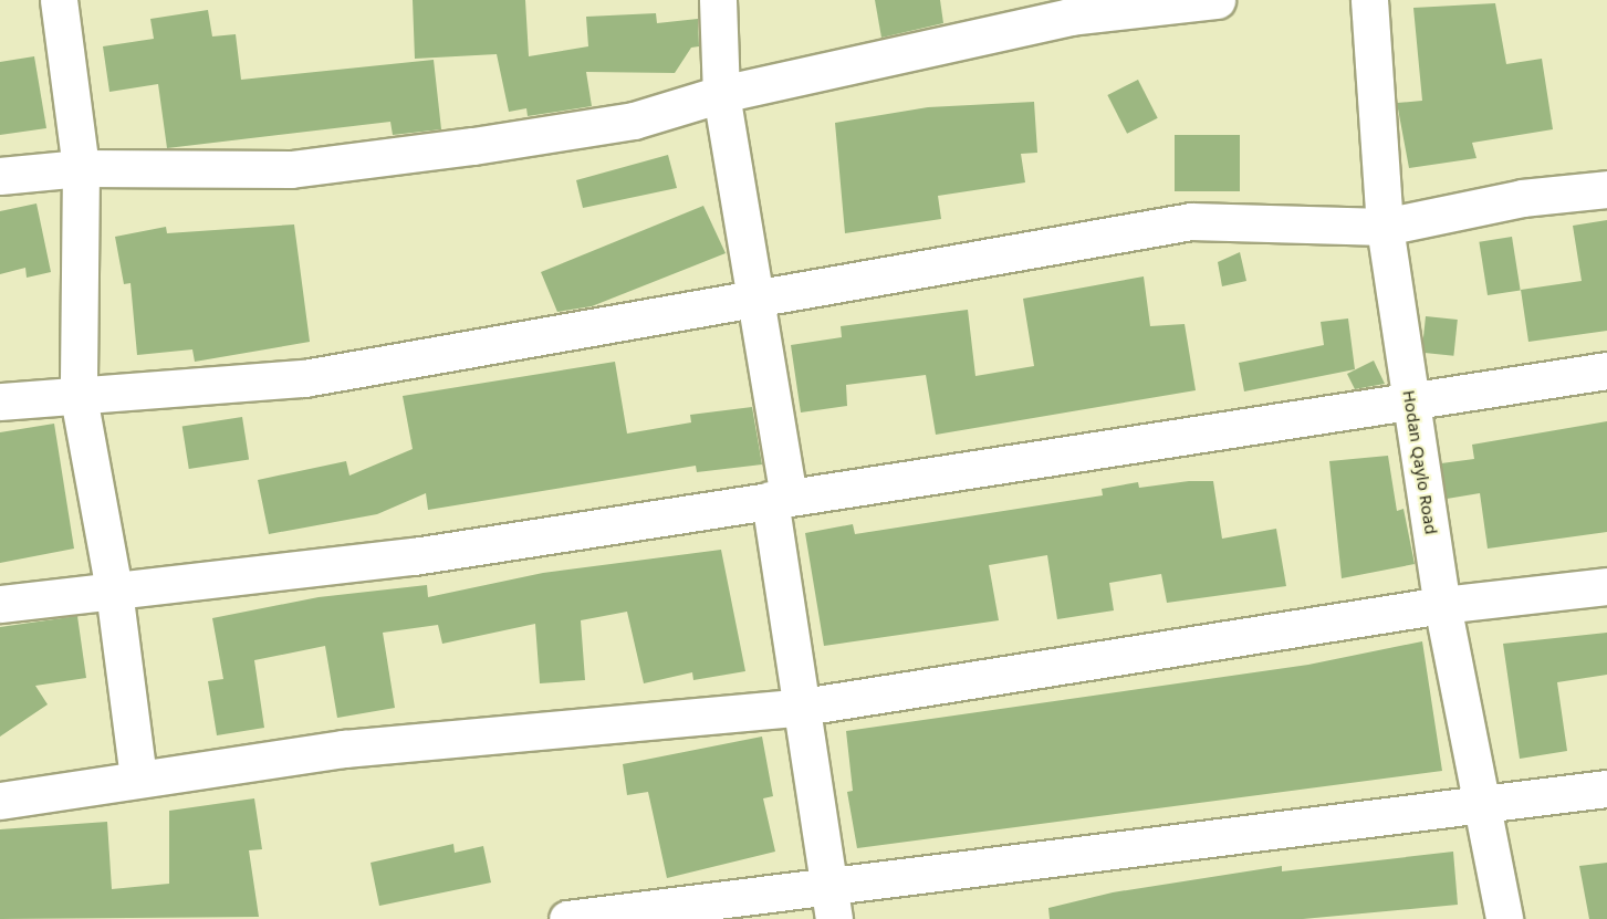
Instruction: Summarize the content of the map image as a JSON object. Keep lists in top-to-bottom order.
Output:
{
  "streets": {
    "street": ["Hodan Qaylo Road"]
  }
}
